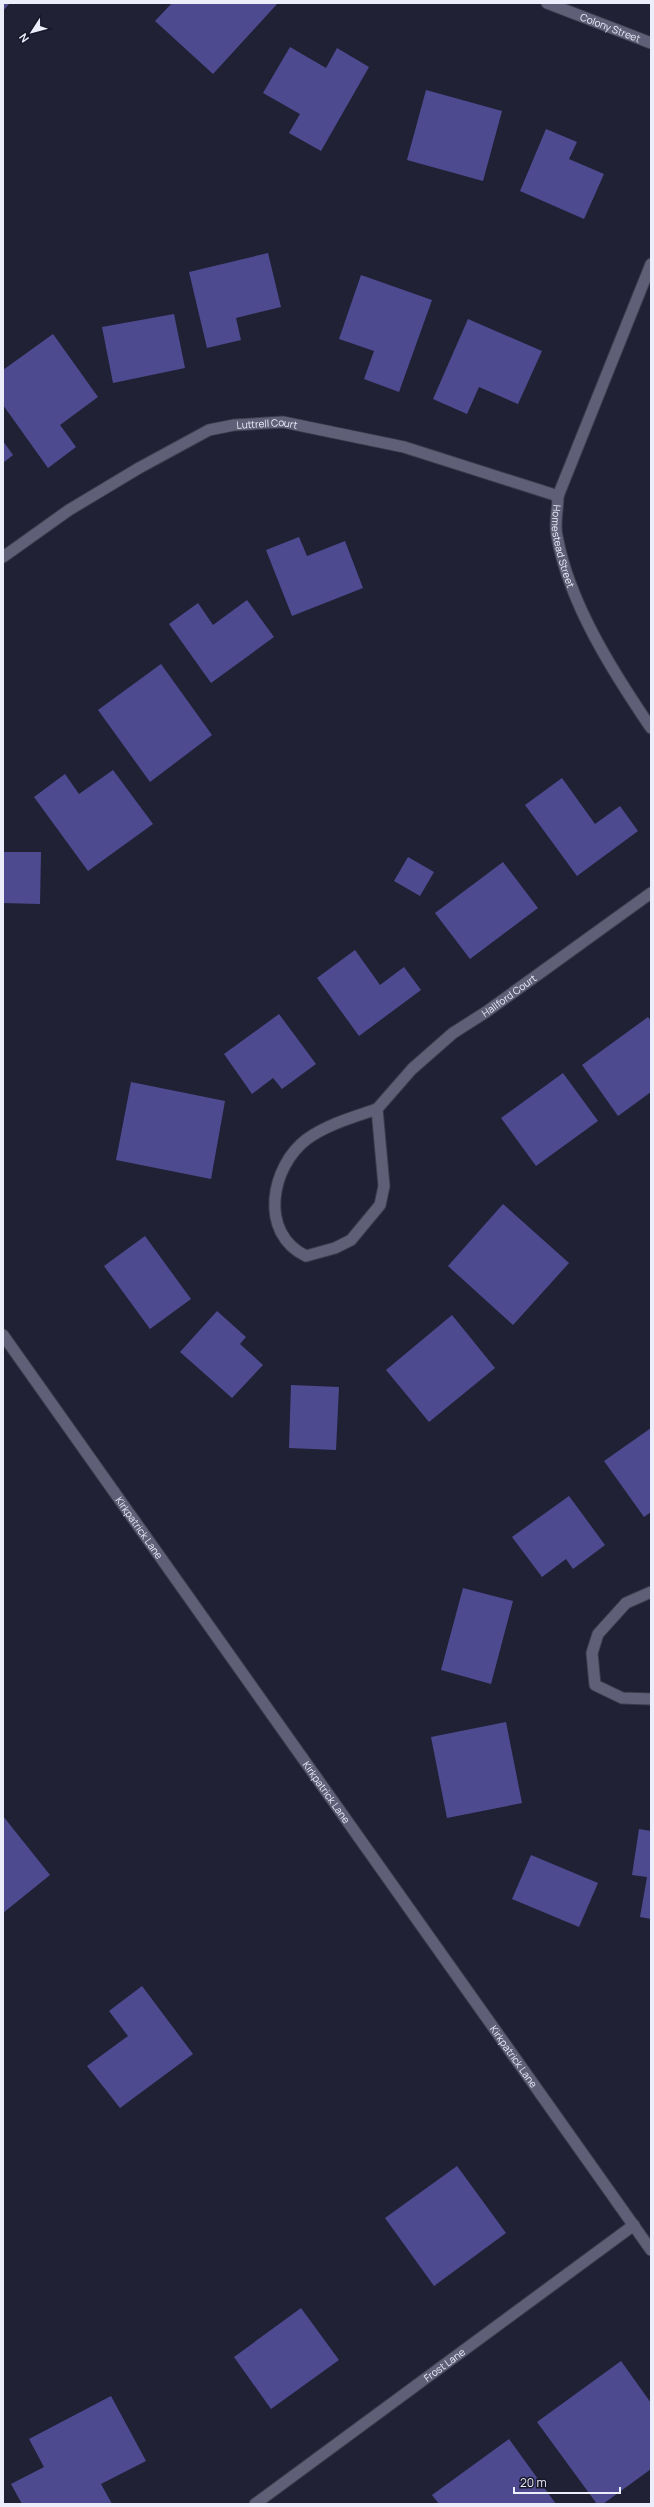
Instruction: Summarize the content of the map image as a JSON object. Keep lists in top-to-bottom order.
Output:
{
  "streets": {
    "street": [
      "Colony Street",
      "Luttrell Court",
      "Homestead Street",
      "Hallford Court",
      "Kirkpatrick Lane",
      "Frost Lane"
    ]
  },
  "crossings": [
    ["Luttrell Court", "Homestead Street"],
    ["Kirkpatrick Lane", "Frost Lane"]
  ],
  "scale_bar": "20 m",
  "north": "bottom left"
}
